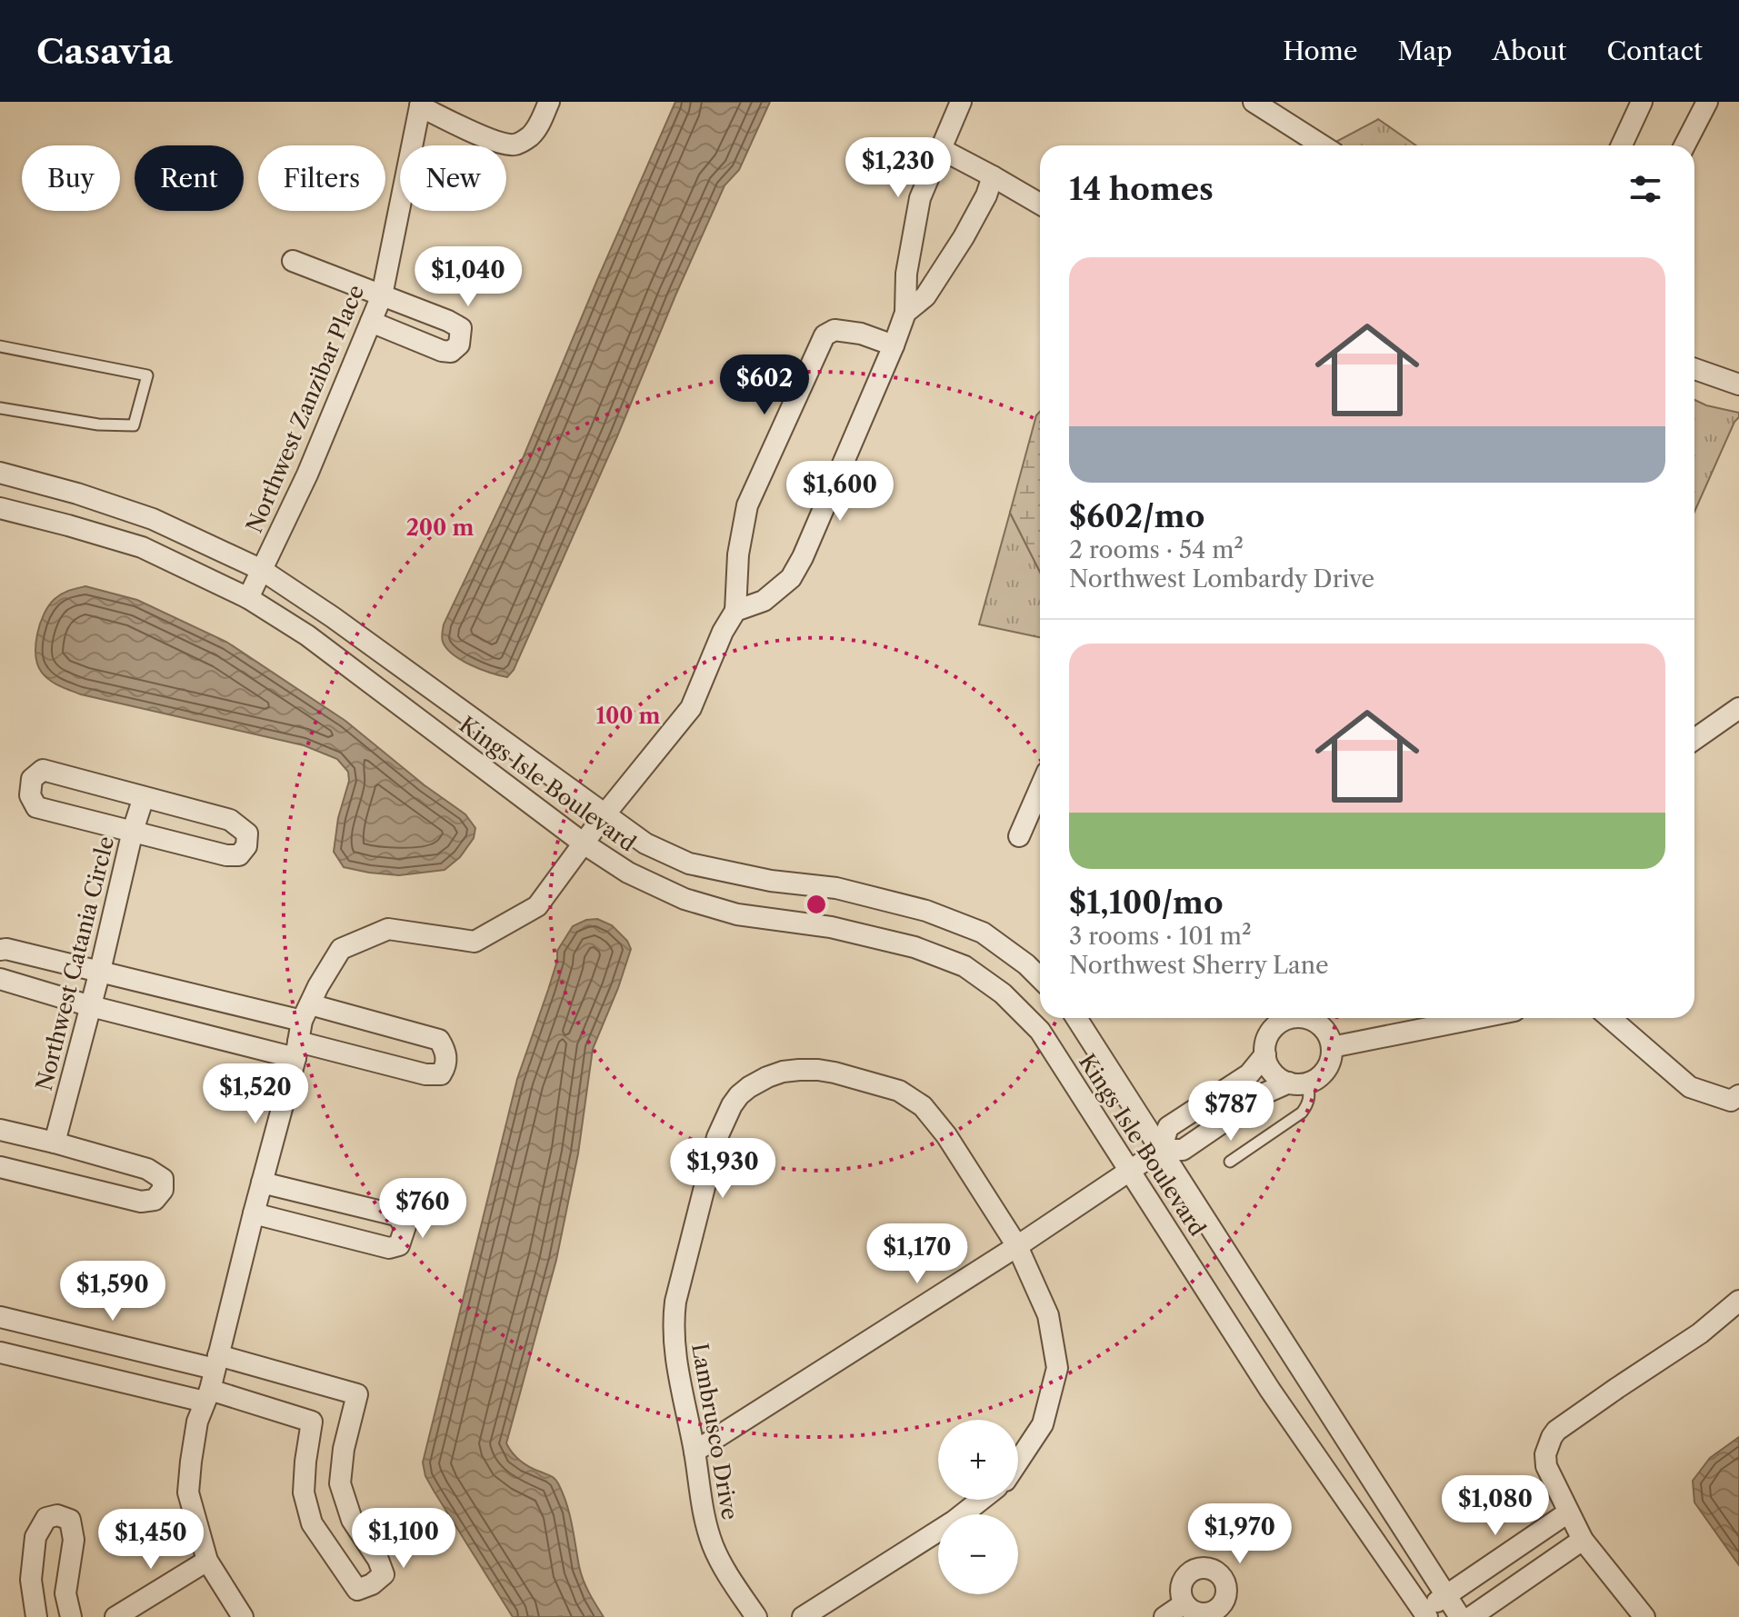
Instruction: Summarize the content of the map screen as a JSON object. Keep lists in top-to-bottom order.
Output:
{
  "streets": {
    "street": [
      "Northwest Zanzibar Place",
      "Kings Isle Boulevard",
      "Northwest Catania Circle",
      "Lambrusco Drive"
    ]
  },
  "crossings": [
    ["Northwest Zanzibar Place", "Kings Isle Boulevard"]
  ],
  "page": {
    "header": "Casavia",
    "nav": [
      "Home",
      "Map",
      "About",
      "Contact"
    ],
    "price": [
      "$1,230",
      "$1,040",
      "$602",
      "$1,600",
      "$1,520",
      "$787",
      "$1,930",
      "$760",
      "$1,170",
      "$1,590",
      "$1,080",
      "$1,970",
      "$1,100",
      "$1,450"
    ],
    "chip": [
      "Buy",
      "Rent",
      "Filters",
      "New"
    ],
    "heading": "14 homes",
    "list": [
      {
        "name": "$602/mo",
        "note": "2 rooms · 54 m² · Northwest Lombardy Drive"
      },
      {
        "name": "$1,100/mo",
        "note": "3 rooms · 101 m² · Northwest Sherry Lane"
      }
    ],
    "map_buttons": ["+", "−"]
  },
  "rings": ["200 m", "100 m"]
}
